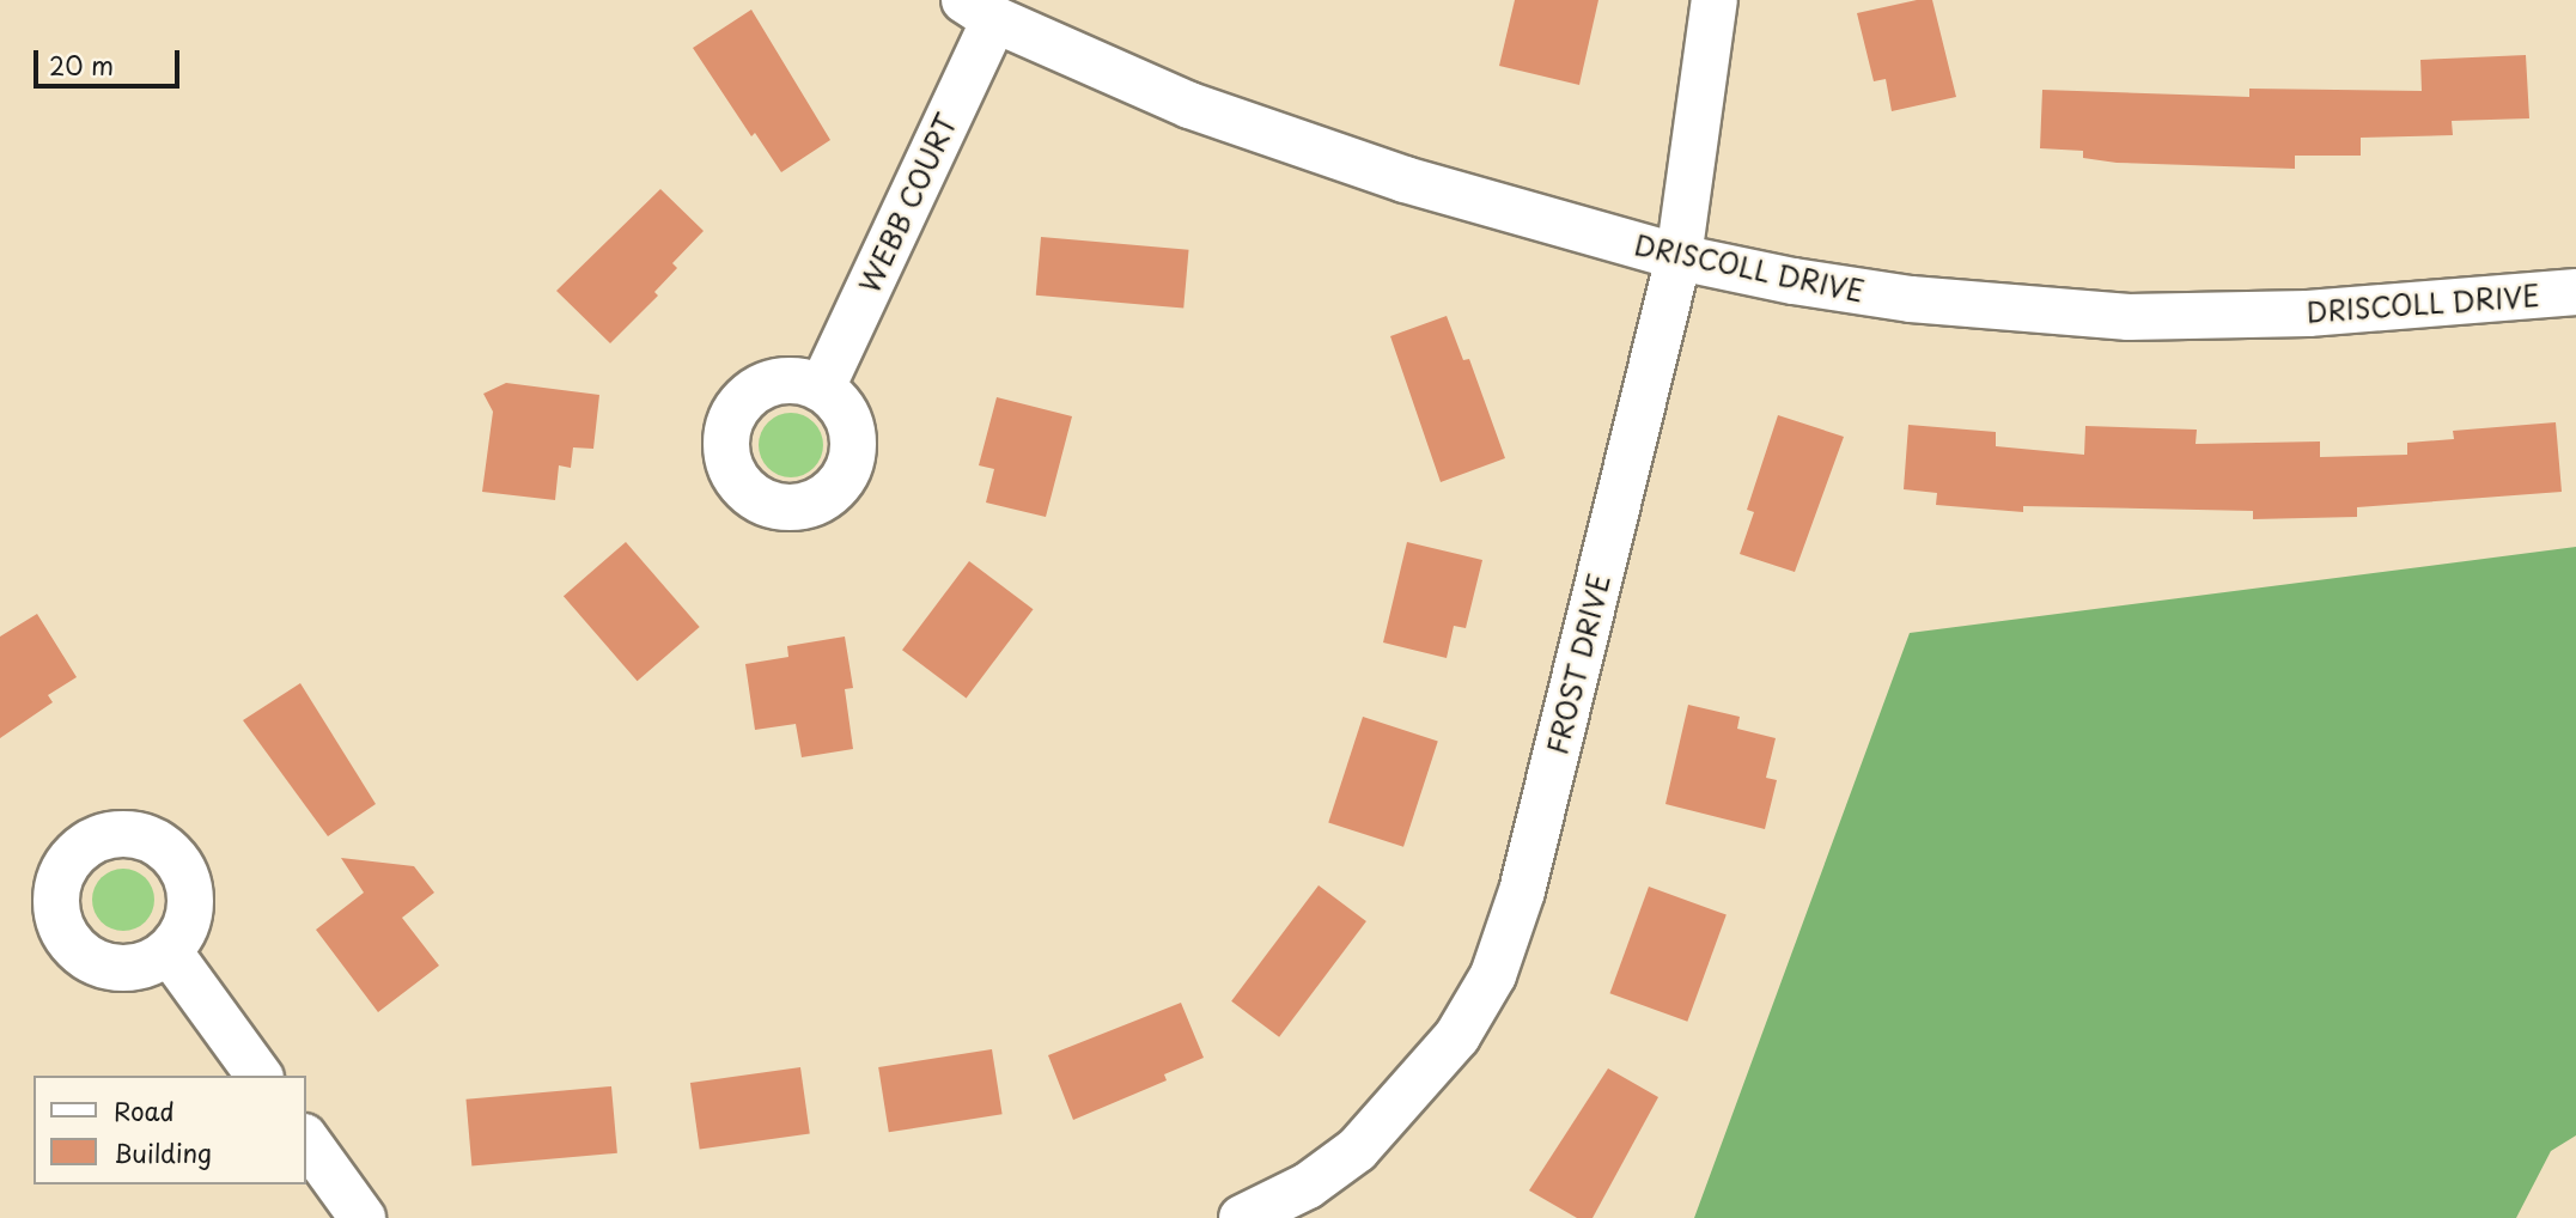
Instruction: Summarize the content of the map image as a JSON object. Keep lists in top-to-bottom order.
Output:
{
  "streets": {
    "street": ["WEBB COURT", "DRISCOLL DRIVE", "FROST DRIVE"]
  },
  "crossings": [
    ["WEBB COURT", "DRISCOLL DRIVE"],
    ["DRISCOLL DRIVE", "FROST DRIVE"]
  ],
  "legend": ["Road", "Building"],
  "scale_bar": "20 m"
}
